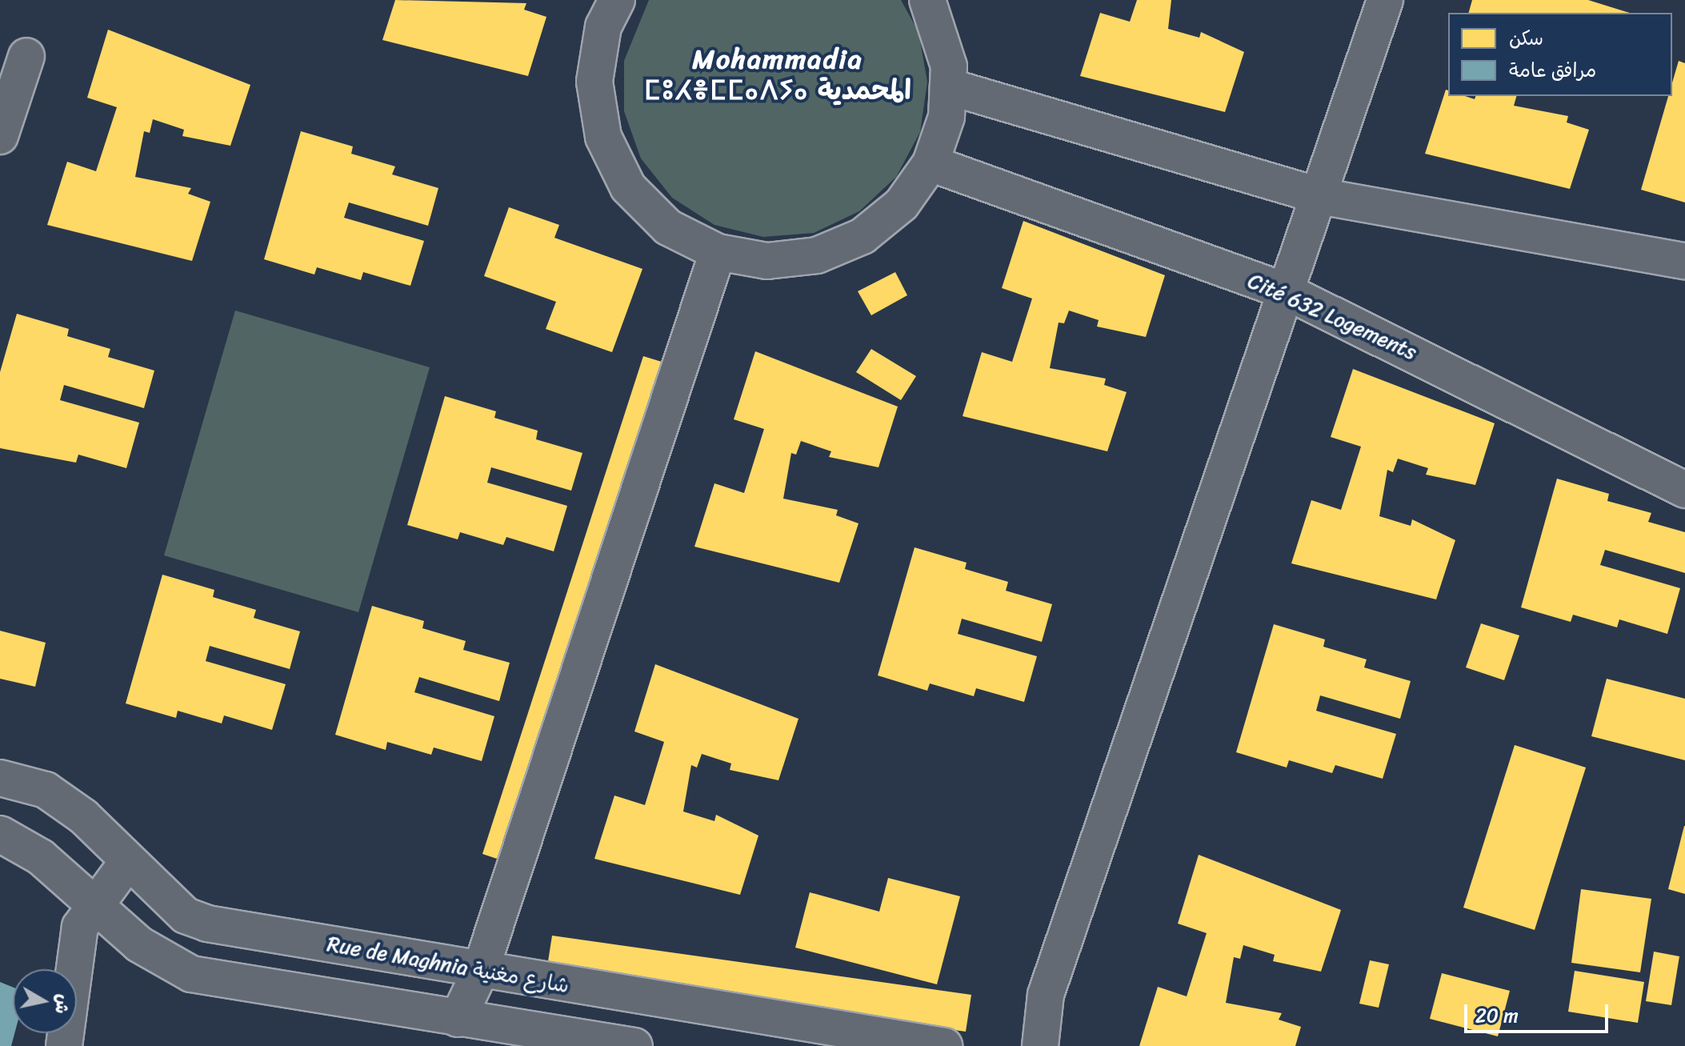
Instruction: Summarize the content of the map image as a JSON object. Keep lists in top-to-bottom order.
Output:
{
  "streets": {
    "street": ["Cité 632 Logements", "Rue de Maghnia شارع مغنية"]
  },
  "districts": ["Mohammadia ⵎⵓⵃⴻⵎⵎⴰⴷⵢⴰ المحمدية"],
  "legend": ["سكن", "مرافق عامة"],
  "scale_bar": "20 m",
  "north": "right"
}
